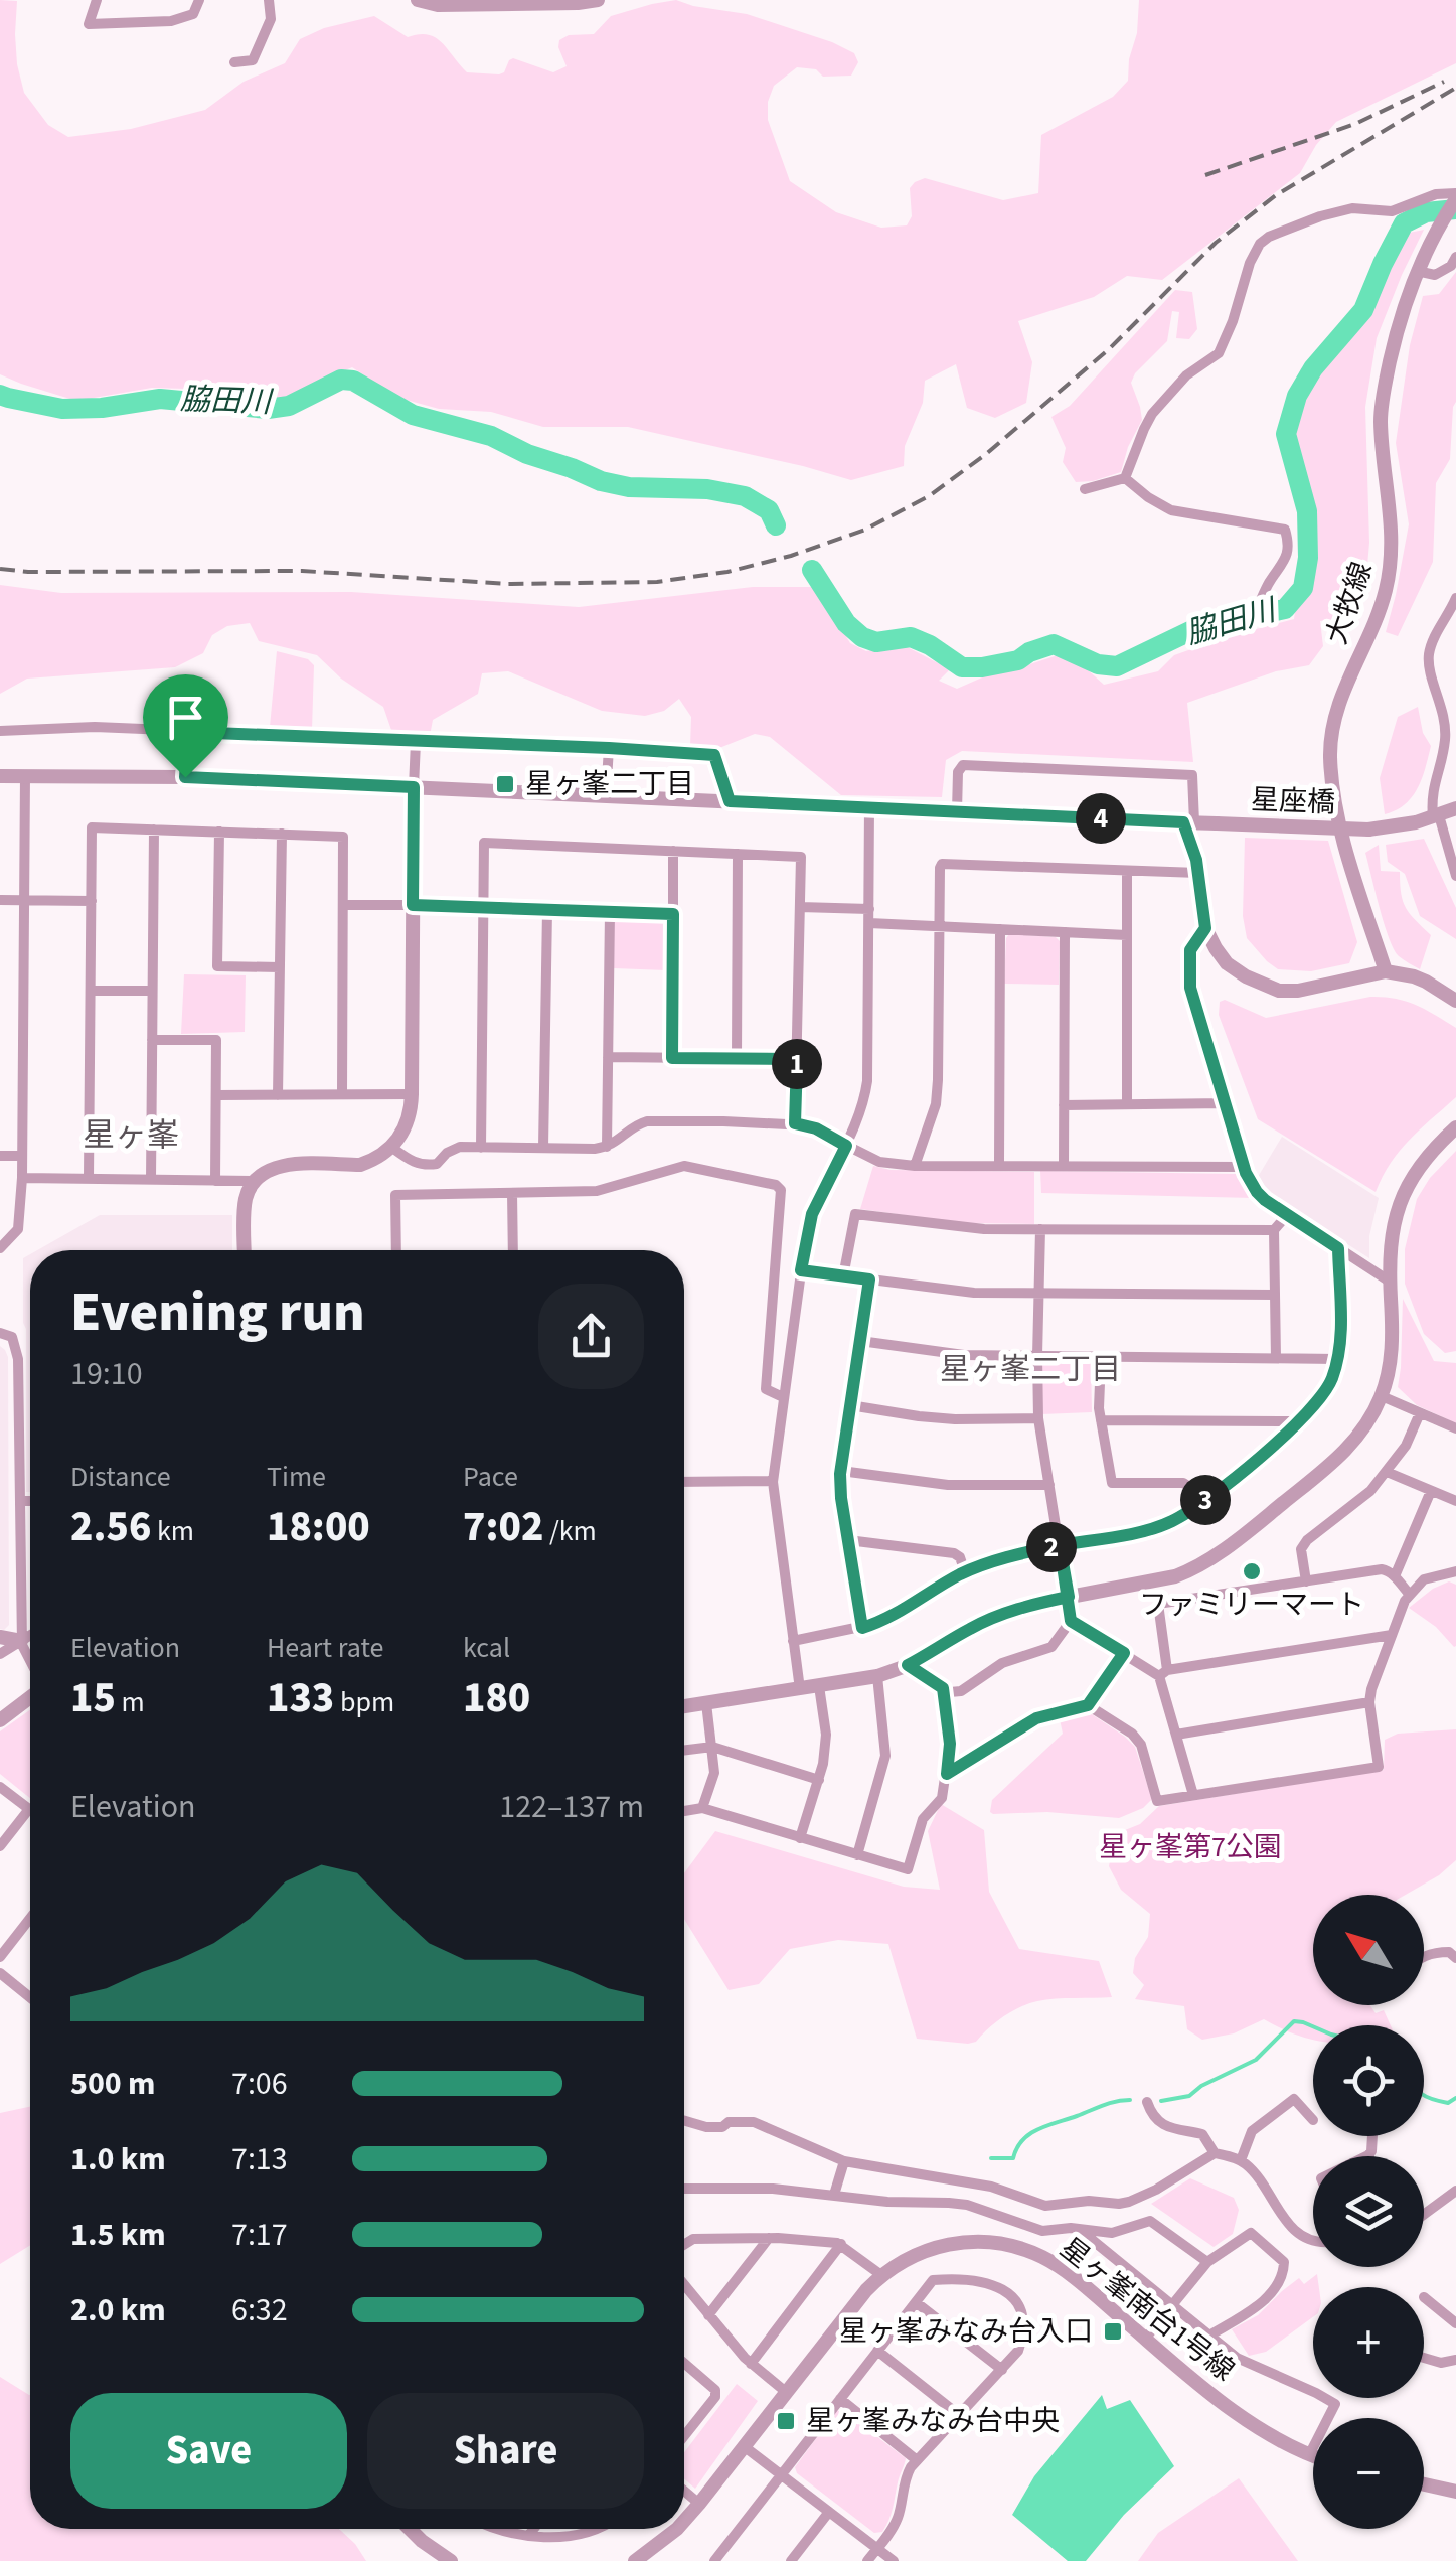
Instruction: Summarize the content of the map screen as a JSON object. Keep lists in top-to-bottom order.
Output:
{
  "streets": {
    "street": ["大牧線", "星座橋", "星ヶ峯南台1号線"]
  },
  "districts": ["星ヶ峯", "星ヶ峯二丁目"],
  "water": ["脇田川"],
  "parks": ["星ヶ峯第7公園"],
  "places": {
    "transit": ["星ヶ峯二丁目", "星ヶ峯みなみ台入口", "星ヶ峯みなみ台中央"],
    "other": ["ファミリーマート"]
  },
  "north": "top left",
  "page": {
    "pins": [
      "4",
      "1",
      "3",
      "2"
    ],
    "heading": ["Evening run", "19:10"],
    "stats": [
      ["Distance", "2.56 km"],
      ["Time", "18:00"],
      ["Pace", "7:02 /km"],
      ["Elevation", "15 m"],
      ["Heart rate", "133 bpm"],
      ["kcal", "180"]
    ],
    "chart": ["Elevation", "122–137 m"],
    "map_buttons": ["+", "−"],
    "list": [
      {
        "name": "500 m",
        "note": "7:06"
      },
      {
        "name": "1.0 km",
        "note": "7:13"
      },
      {
        "name": "1.5 km",
        "note": "7:17"
      },
      {
        "name": "2.0 km",
        "note": "6:32"
      }
    ],
    "buttons": ["Save", "Share"]
  }
}
